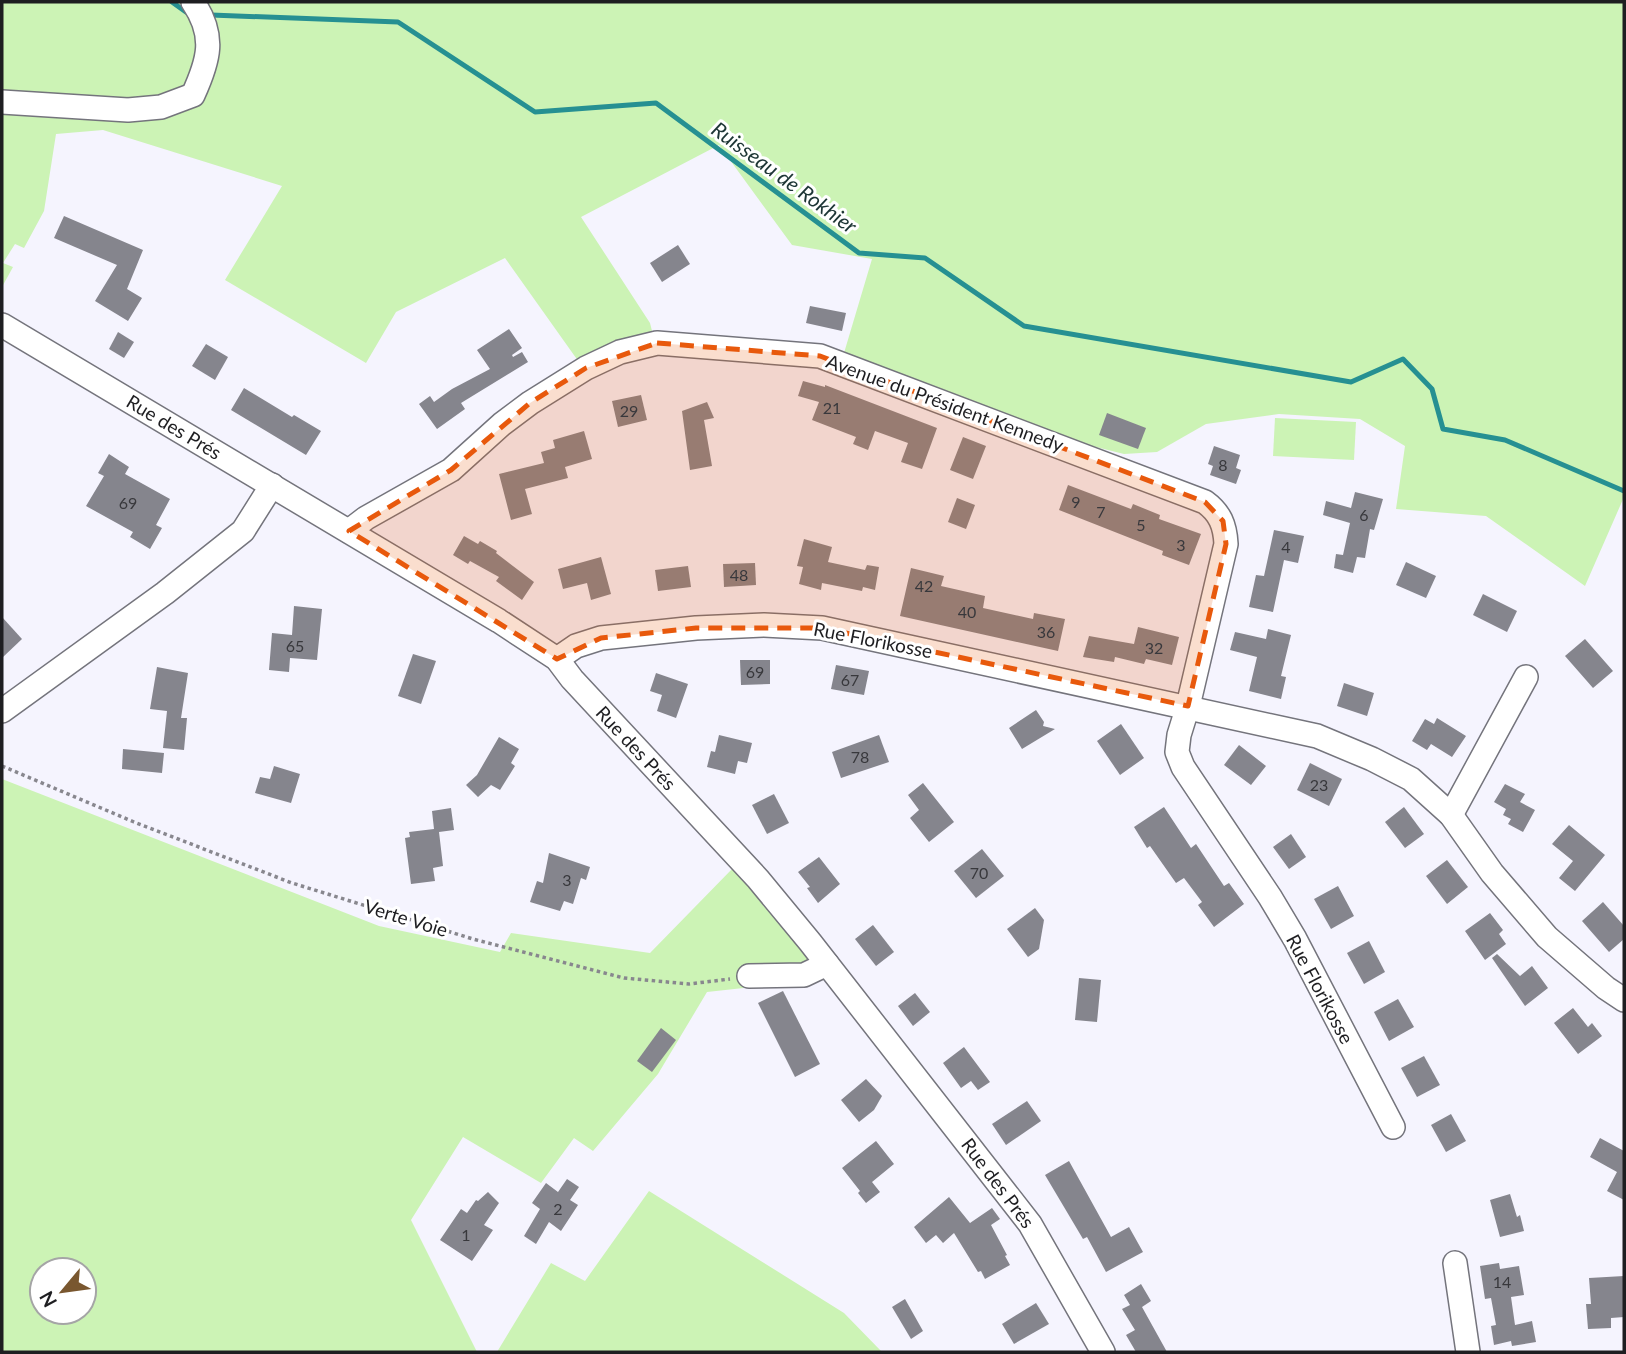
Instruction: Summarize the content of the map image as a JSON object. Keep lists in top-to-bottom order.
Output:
{
  "streets": {
    "street": ["Avenue du Président Kennedy", "Rue des Prés", "Rue Florikosse"],
    "path": ["Verte Voie"]
  },
  "crossings": [
    ["Avenue du Président Kennedy", "Rue des Prés"],
    ["Avenue du Président Kennedy", "Rue Florikosse"],
    ["Rue des Prés", "Rue Florikosse"]
  ],
  "water": ["Ruisseau de Rokhier"],
  "house_numbers": [
    "21",
    "29",
    "8",
    "9",
    "69",
    "7",
    "6",
    "5",
    "3",
    "4",
    "48",
    "42",
    "40",
    "36",
    "65",
    "32",
    "69",
    "67",
    "78",
    "23",
    "70",
    "3",
    "2",
    "1",
    "14"
  ],
  "north": "bottom left"
}
